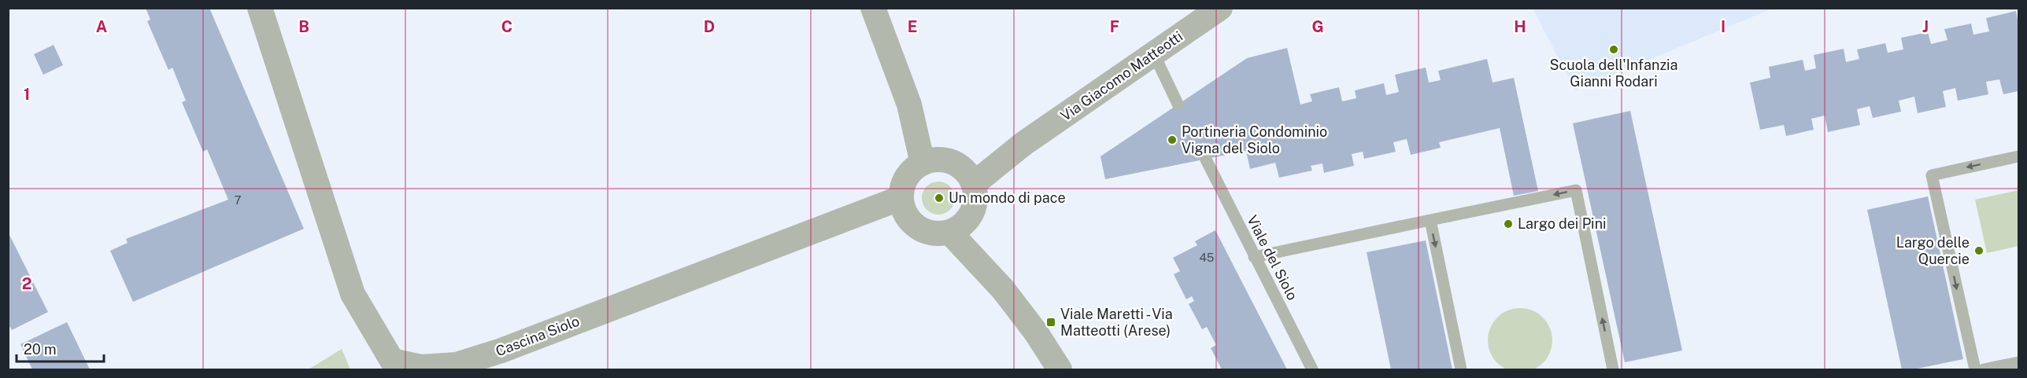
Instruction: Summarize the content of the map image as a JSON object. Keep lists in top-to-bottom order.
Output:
{
  "streets": {
    "street": ["Via Giacomo Matteotti", "Cascina Siolo"],
    "lane": ["Viale del Siolo"]
  },
  "crossings": [
    ["Via Giacomo Matteotti", "Cascina Siolo"]
  ],
  "places": {
    "other": [
      "Scuola dell'Infanzia Gianni Rodari",
      "Portineria Condominio Vigna del Siolo",
      "Un mondo di pace",
      "Largo dei Pini",
      "Largo delle Quercie"
    ],
    "transit": ["Viale Maretti - Via Matteotti (Arese)"]
  },
  "house_numbers": ["7", "45"],
  "scale_bar": "20 m",
  "grid": {
    "columns": [
      "A",
      "B",
      "C",
      "D",
      "E",
      "F",
      "G",
      "H",
      "I",
      "J"
    ],
    "rows": ["1", "2"]
  }
}
